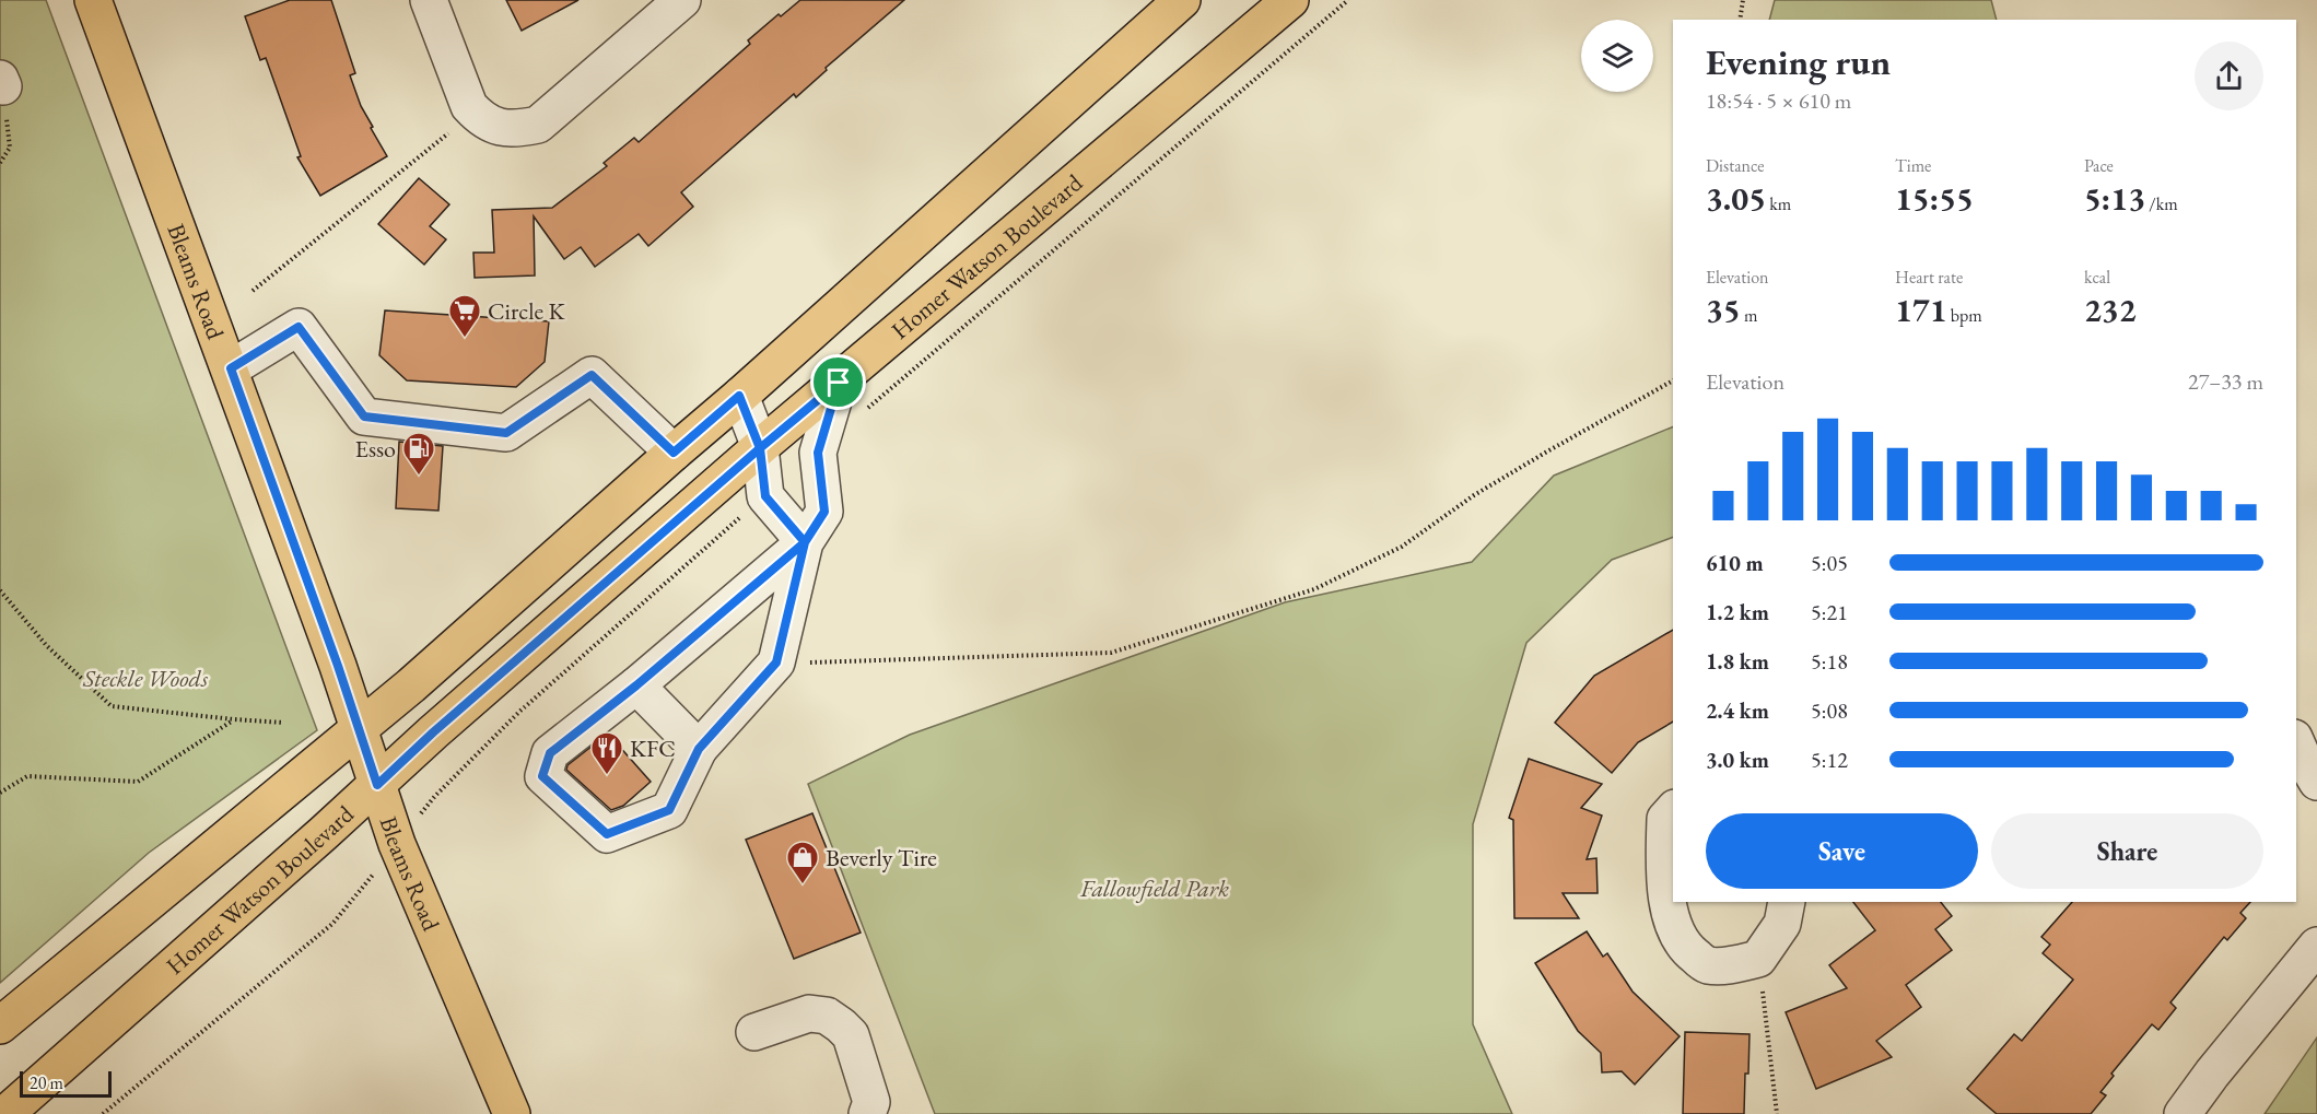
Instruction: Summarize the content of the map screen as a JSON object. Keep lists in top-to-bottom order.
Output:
{
  "streets": {
    "main road": ["Homer Watson Boulevard", "Bleams Road"]
  },
  "crossings": [
    ["Homer Watson Boulevard", "Bleams Road"]
  ],
  "parks": ["Steckle Woods", "Fallowfield Park"],
  "places": {
    "supermarket": ["Circle K"],
    "fuel station": ["Esso"],
    "restaurant": ["KFC"],
    "shop": ["Beverly Tire"]
  },
  "scale_bar": "20 m",
  "page": {
    "heading": ["Evening run", "18:54 · 5 × 610 m"],
    "stats": [
      ["Distance", "3.05 km"],
      ["Time", "15:55"],
      ["Pace", "5:13 /km"],
      ["Elevation", "35 m"],
      ["Heart rate", "171 bpm"],
      ["kcal", "232"]
    ],
    "chart": ["Elevation", "27–33 m"],
    "list": [
      {
        "name": "610 m",
        "note": "5:05"
      },
      {
        "name": "1.2 km",
        "note": "5:21"
      },
      {
        "name": "1.8 km",
        "note": "5:18"
      },
      {
        "name": "2.4 km",
        "note": "5:08"
      },
      {
        "name": "3.0 km",
        "note": "5:12"
      }
    ],
    "buttons": ["Save", "Share"],
    "scale": "20 m"
  }
}
